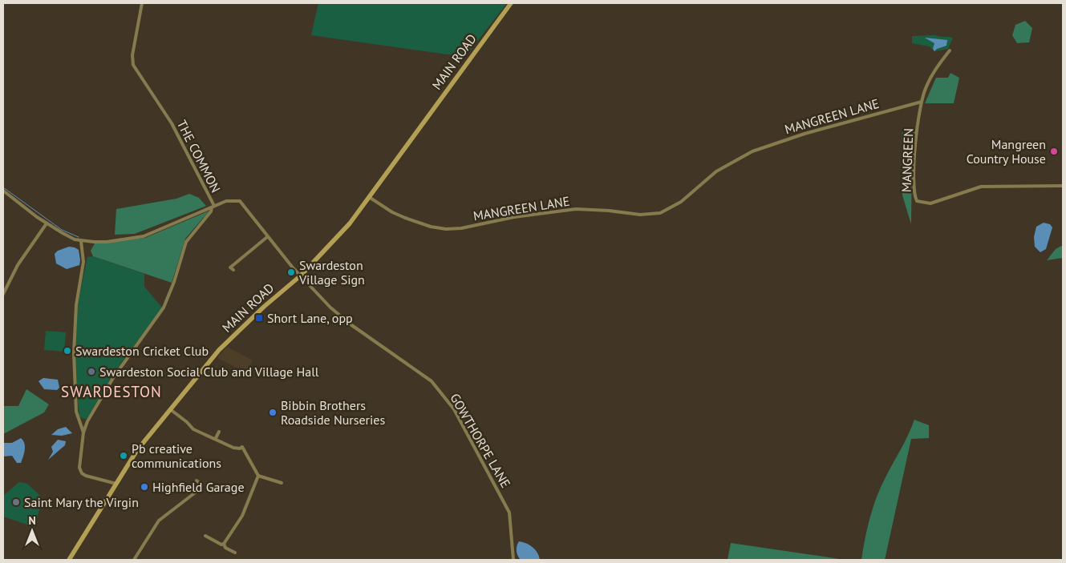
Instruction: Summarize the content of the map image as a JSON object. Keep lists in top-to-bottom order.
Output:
{
  "streets": {
    "main road": ["MAIN ROAD"],
    "street": [
      "MANGREEN LANE",
      "THE COMMON",
      "MANGREEN",
      "GOWTHORPE LANE"
    ]
  },
  "crossings": [
    ["MAIN ROAD", "MANGREEN LANE"],
    ["MAIN ROAD", "GOWTHORPE LANE"],
    ["MANGREEN LANE", "MANGREEN"],
    ["THE COMMON", "GOWTHORPE LANE"]
  ],
  "districts": ["SWARDESTON"],
  "places": {
    "other": [
      "Mangreen Country House",
      "Swardeston Village Sign",
      "Swardeston Cricket Club",
      "Swardeston Social Club and Village Hall",
      "Bibbin Brothers Roadside Nurseries",
      "Pb creative communications",
      "Highfield Garage",
      "Saint Mary the Virgin"
    ],
    "transit": ["Short Lane, opp"]
  },
  "north": "top"
}
